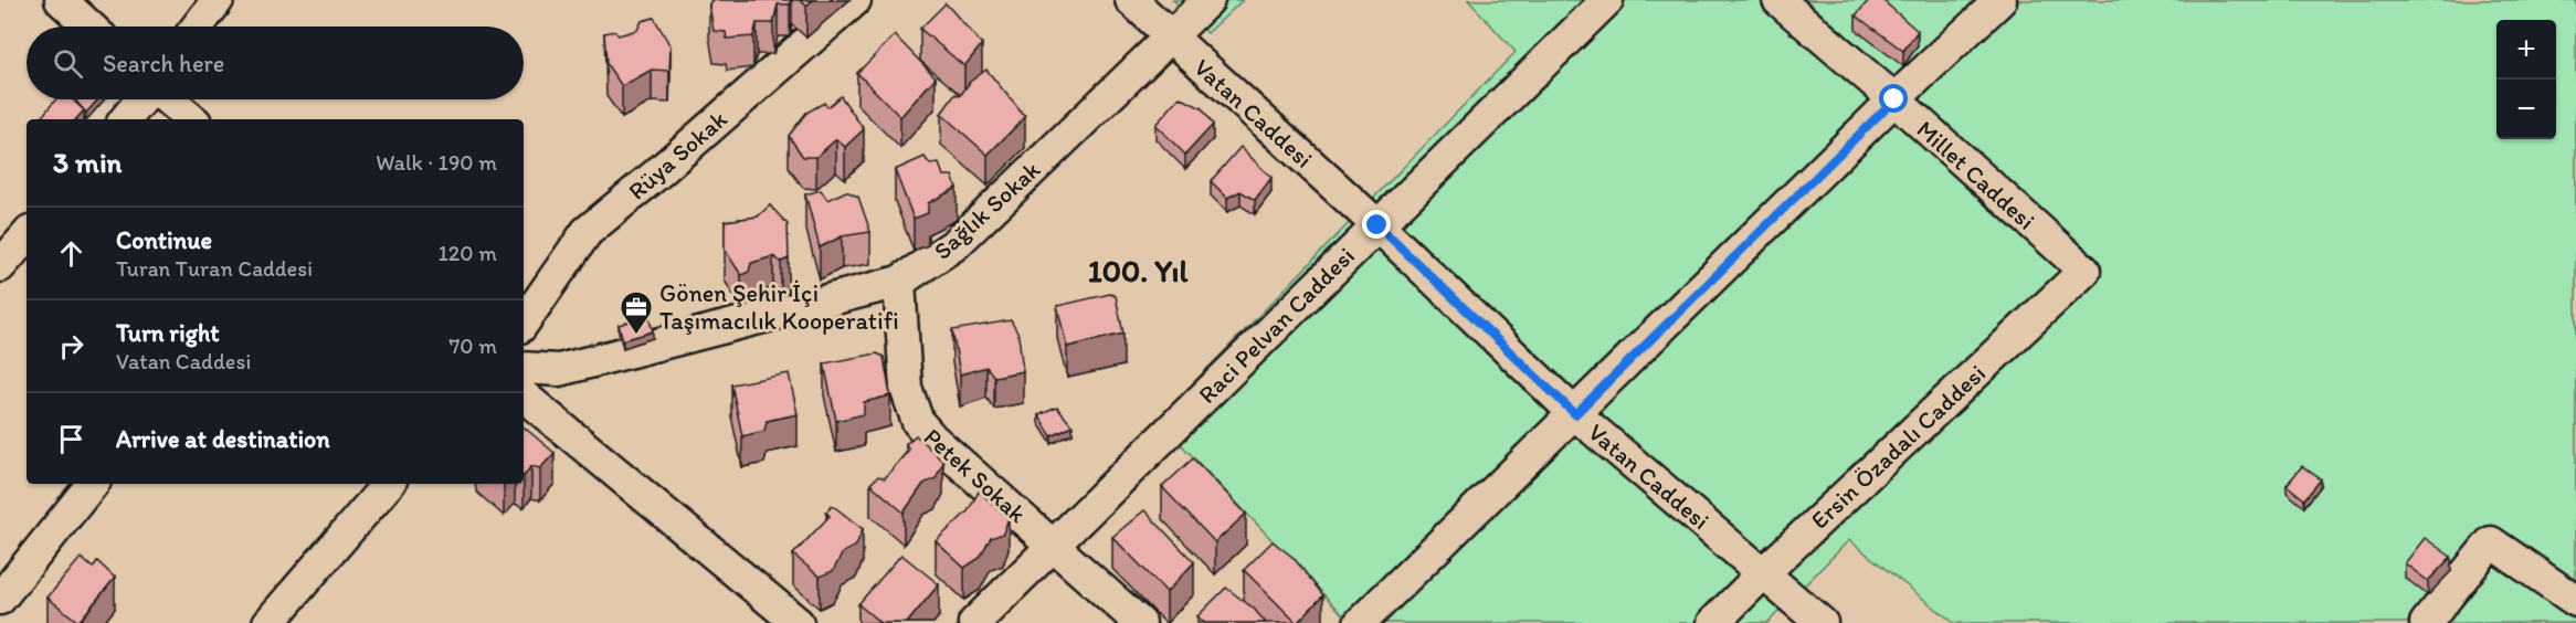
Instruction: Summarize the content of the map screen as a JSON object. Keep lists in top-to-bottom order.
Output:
{
  "streets": {
    "street": [
      "Vatan Caddesi",
      "Rüya Sokak",
      "Millet Caddesi",
      "Sağlık Sokak",
      "Raci Pelvan Caddesi",
      "Ersin Özadalı Caddesi",
      "Petek Sokak"
    ]
  },
  "crossings": [
    ["Vatan Caddesi", "Sağlık Sokak"],
    ["Vatan Caddesi", "Raci Pelvan Caddesi"],
    ["Vatan Caddesi", "Ersin Özadalı Caddesi"],
    ["Millet Caddesi", "Ersin Özadalı Caddesi"],
    ["Sağlık Sokak", "Petek Sokak"],
    ["Raci Pelvan Caddesi", "Petek Sokak"]
  ],
  "districts": ["100. Yıl"],
  "places": {
    "office": ["Gönen Şehir İçi Taşımacılık Kooperatifi"]
  },
  "page": {
    "map_buttons": ["+", "−"],
    "search": "Search here",
    "heading": ["3 min", "Walk · 190 m"],
    "list": [
      ["Continue", "Turan Turan Caddesi", "120 m"],
      ["Turn right", "Vatan Caddesi", "70 m"],
      "Arrive at destination"
    ]
  }
}
